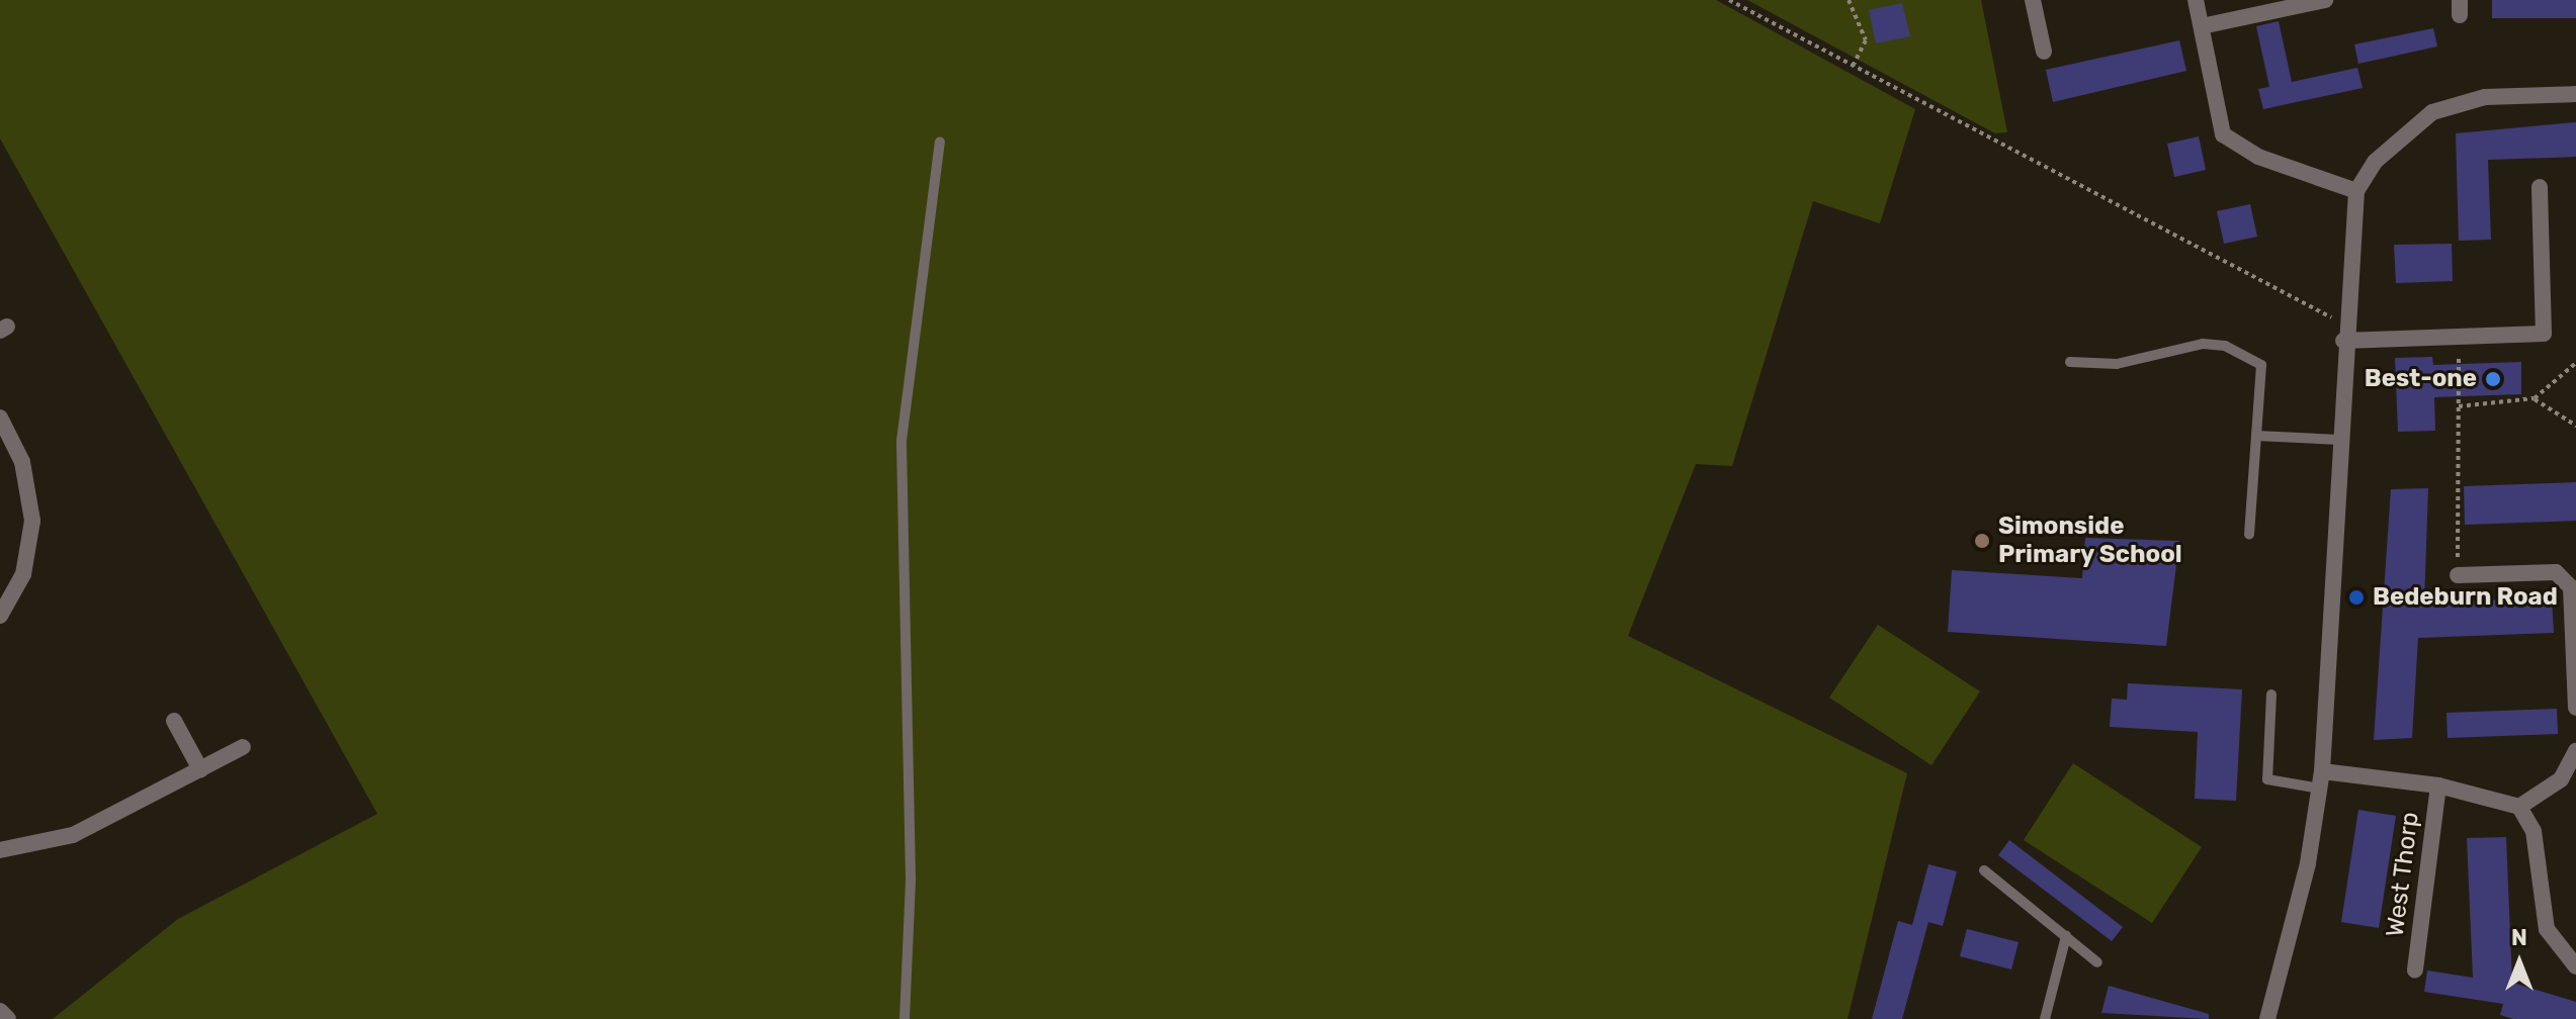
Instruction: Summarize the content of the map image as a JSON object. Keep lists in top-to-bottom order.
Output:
{
  "streets": {
    "street": ["West Thorp"]
  },
  "places": ["Best-one", "Simonside Primary School", "Bedeburn Road"],
  "north": "top"
}
